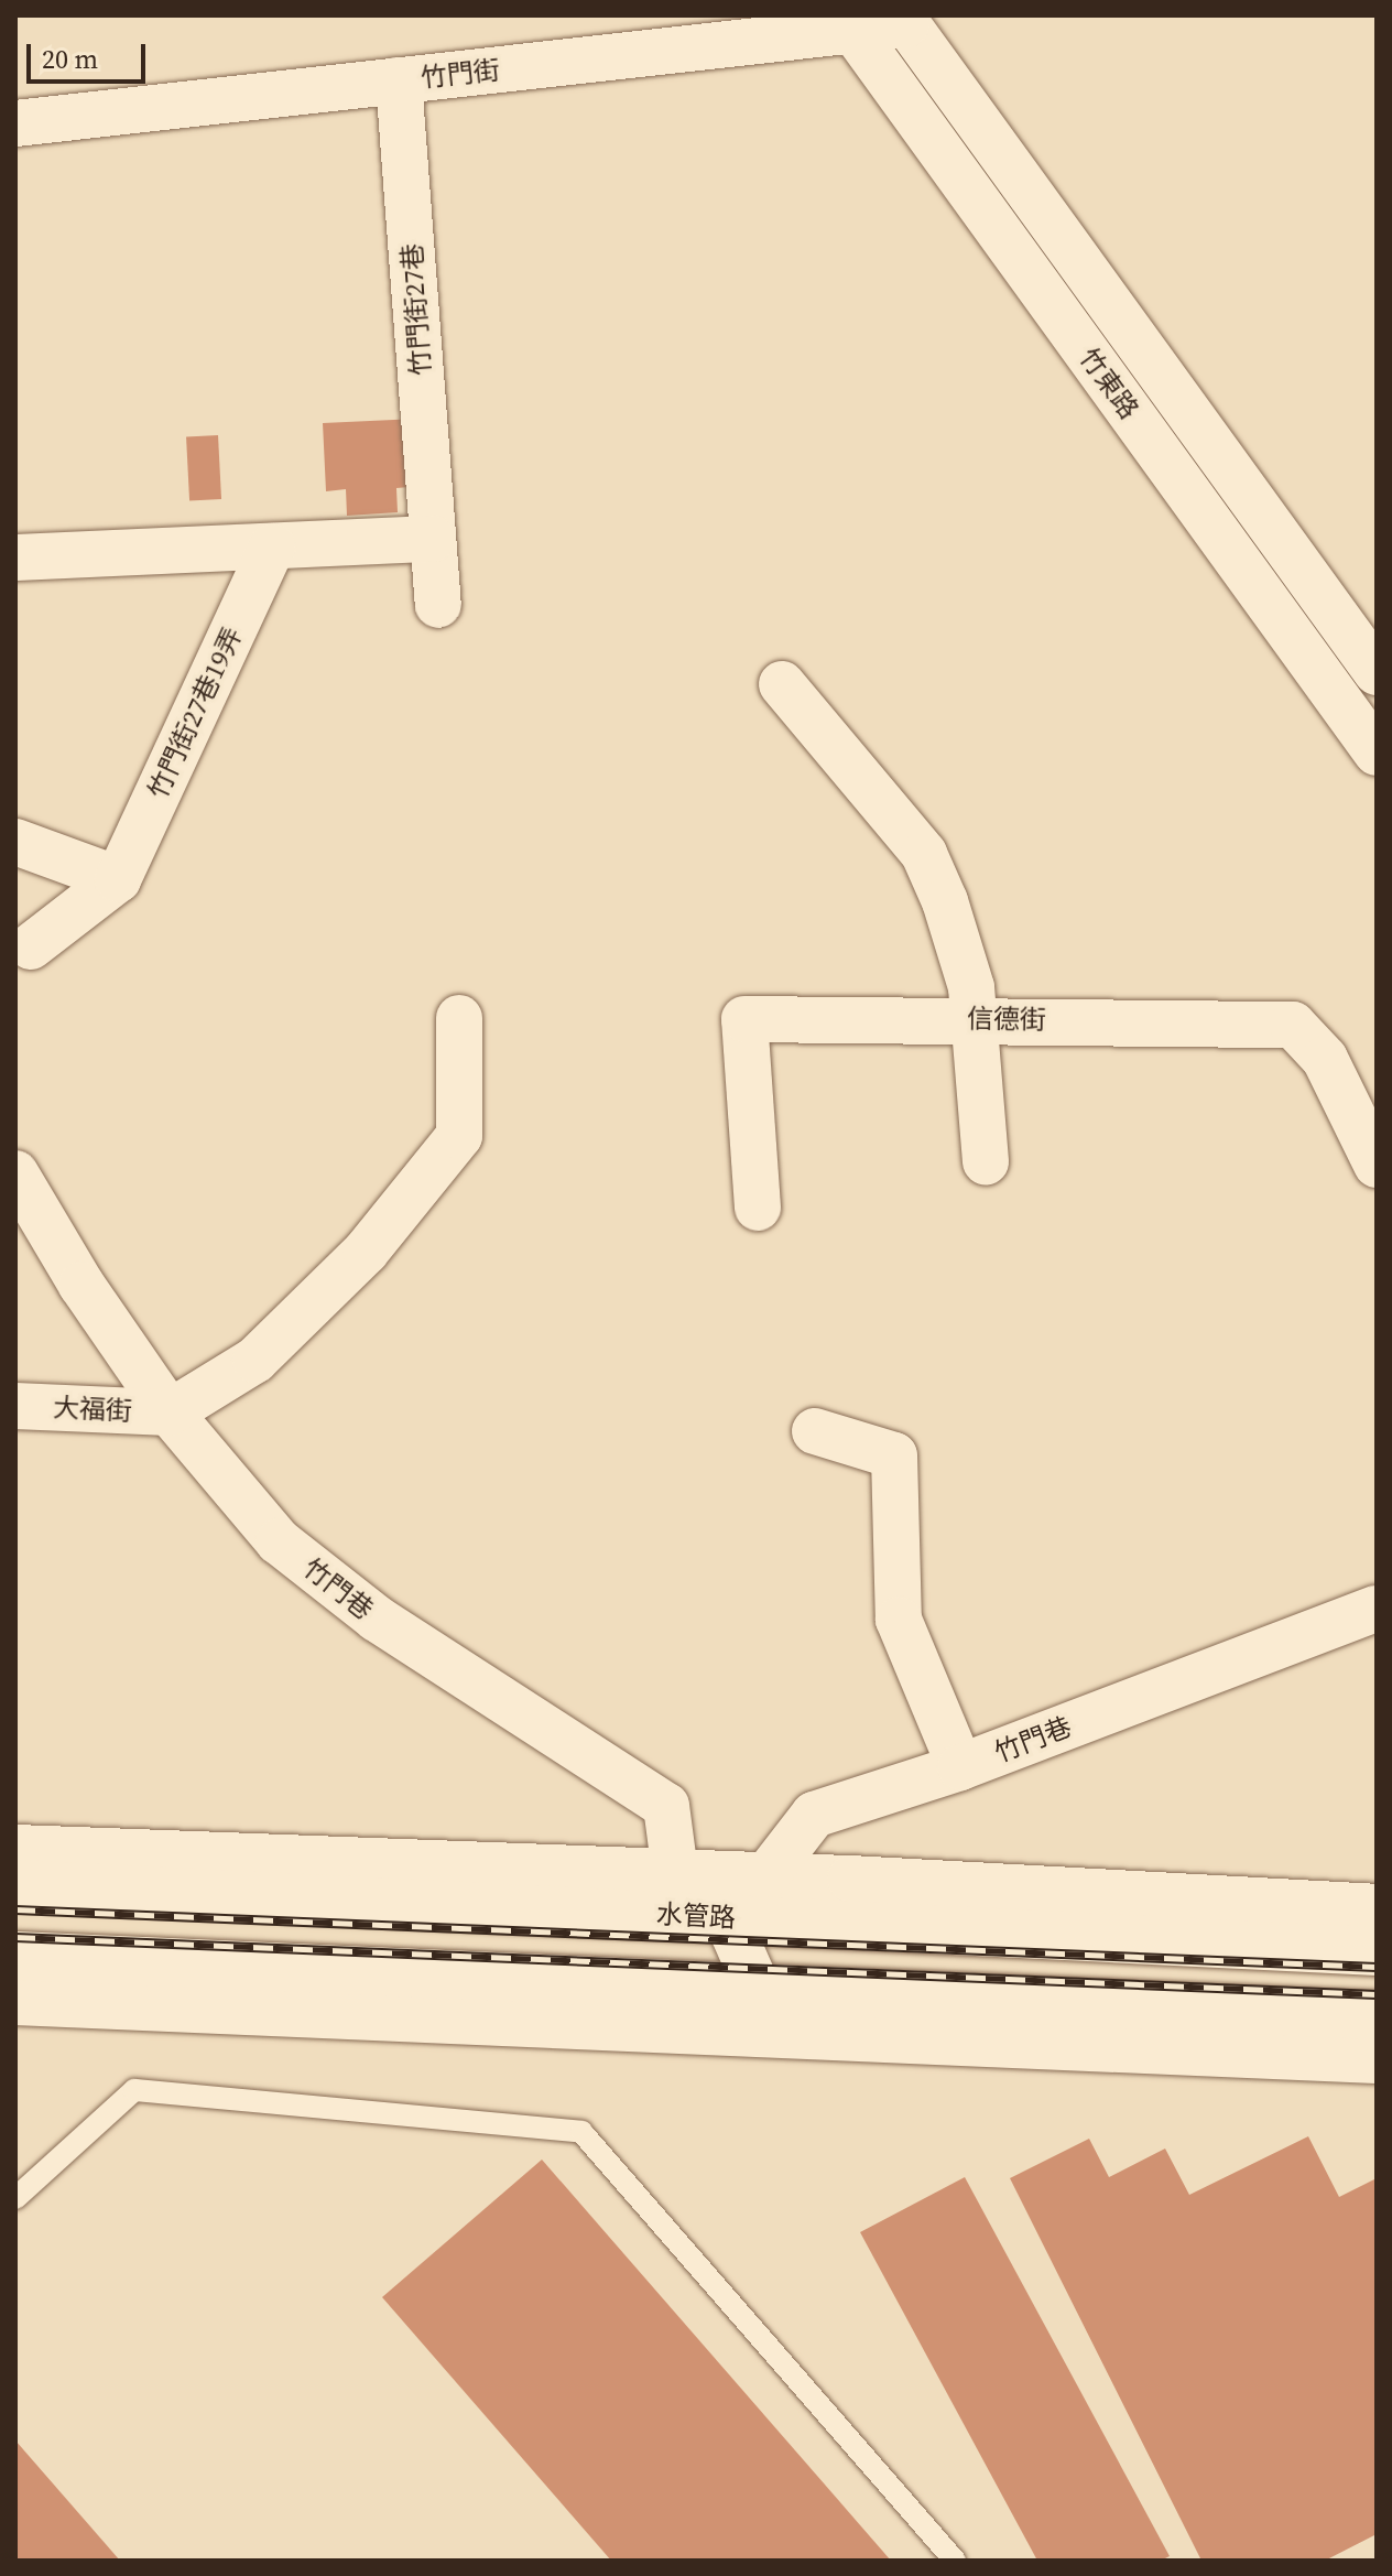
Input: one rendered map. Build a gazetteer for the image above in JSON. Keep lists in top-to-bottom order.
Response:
{
  "streets": {
    "street": [
      "竹門街",
      "竹門街27巷",
      "竹東路",
      "竹門街27巷19弄",
      "信德街",
      "大福街",
      "竹門巷",
      "水管路"
    ]
  },
  "crossings": [
    ["竹門街", "竹門街27巷"],
    ["竹門街", "竹東路"],
    ["大福街", "竹門巷"],
    ["竹門巷", "水管路"]
  ],
  "scale_bar": "20 m"
}
